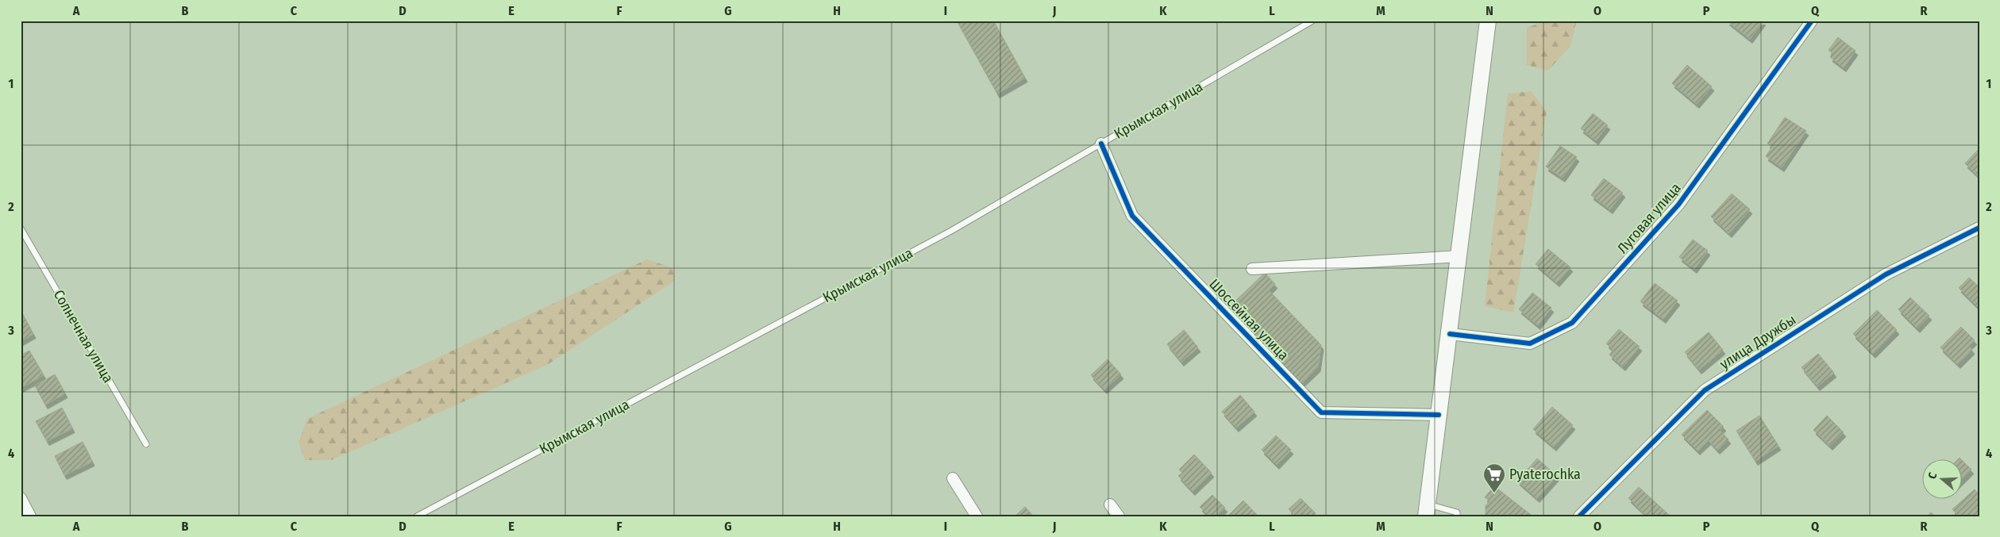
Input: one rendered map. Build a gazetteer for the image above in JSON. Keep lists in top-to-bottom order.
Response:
{
  "streets": {
    "street": ["Луговая улица", "Шоссейная улица", "улица Дружбы"],
    "lane": ["Крымская улица", "Солнечная улица"]
  },
  "crossings": [
    ["Крымская улица", "Шоссейная улица"]
  ],
  "places": {
    "supermarket": ["Pyaterochka"]
  },
  "north": "left",
  "grid": {
    "columns": [
      "A",
      "B",
      "C",
      "D",
      "E",
      "F",
      "G",
      "H",
      "I",
      "J",
      "K",
      "L",
      "M",
      "N",
      "O",
      "P",
      "Q",
      "R"
    ],
    "rows": [
      "1",
      "2",
      "3",
      "4"
    ]
  }
}
